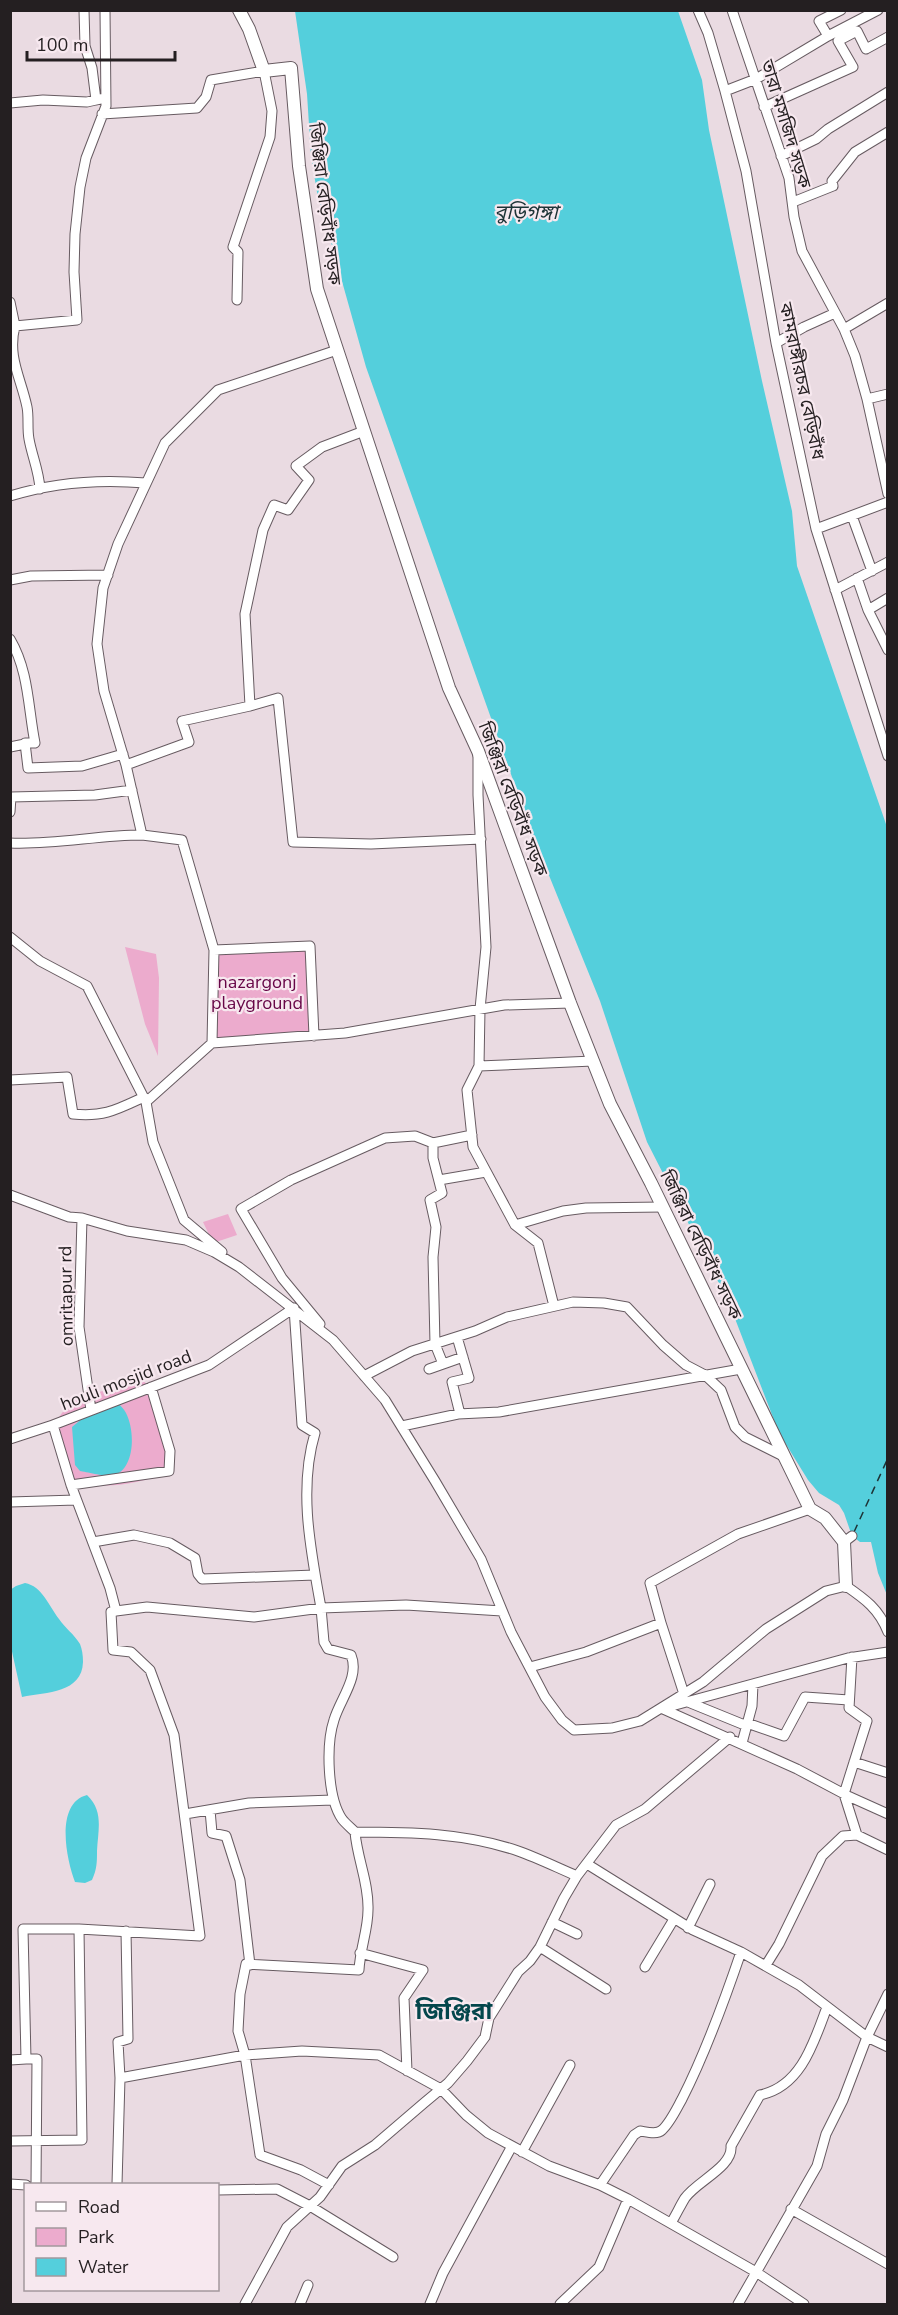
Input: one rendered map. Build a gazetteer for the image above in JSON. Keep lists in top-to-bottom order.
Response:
{
  "streets": {
    "street": [
      "তারা মসজিদ সড়ক",
      "জিঞ্জিরা বেড়িবাঁধ সড়ক",
      "কামরাঙ্গীরচর বেড়িবাঁধ",
      "omritapur rd",
      "houli mosjid road"
    ]
  },
  "crossings": [
    ["omritapur rd", "houli mosjid road"]
  ],
  "districts": ["জিঞ্জিরা"],
  "water": ["বুড়িগঙ্গা"],
  "parks": ["nazargonj playground"],
  "legend": ["Road", "Park", "Water"],
  "scale_bar": "100 m"
}
